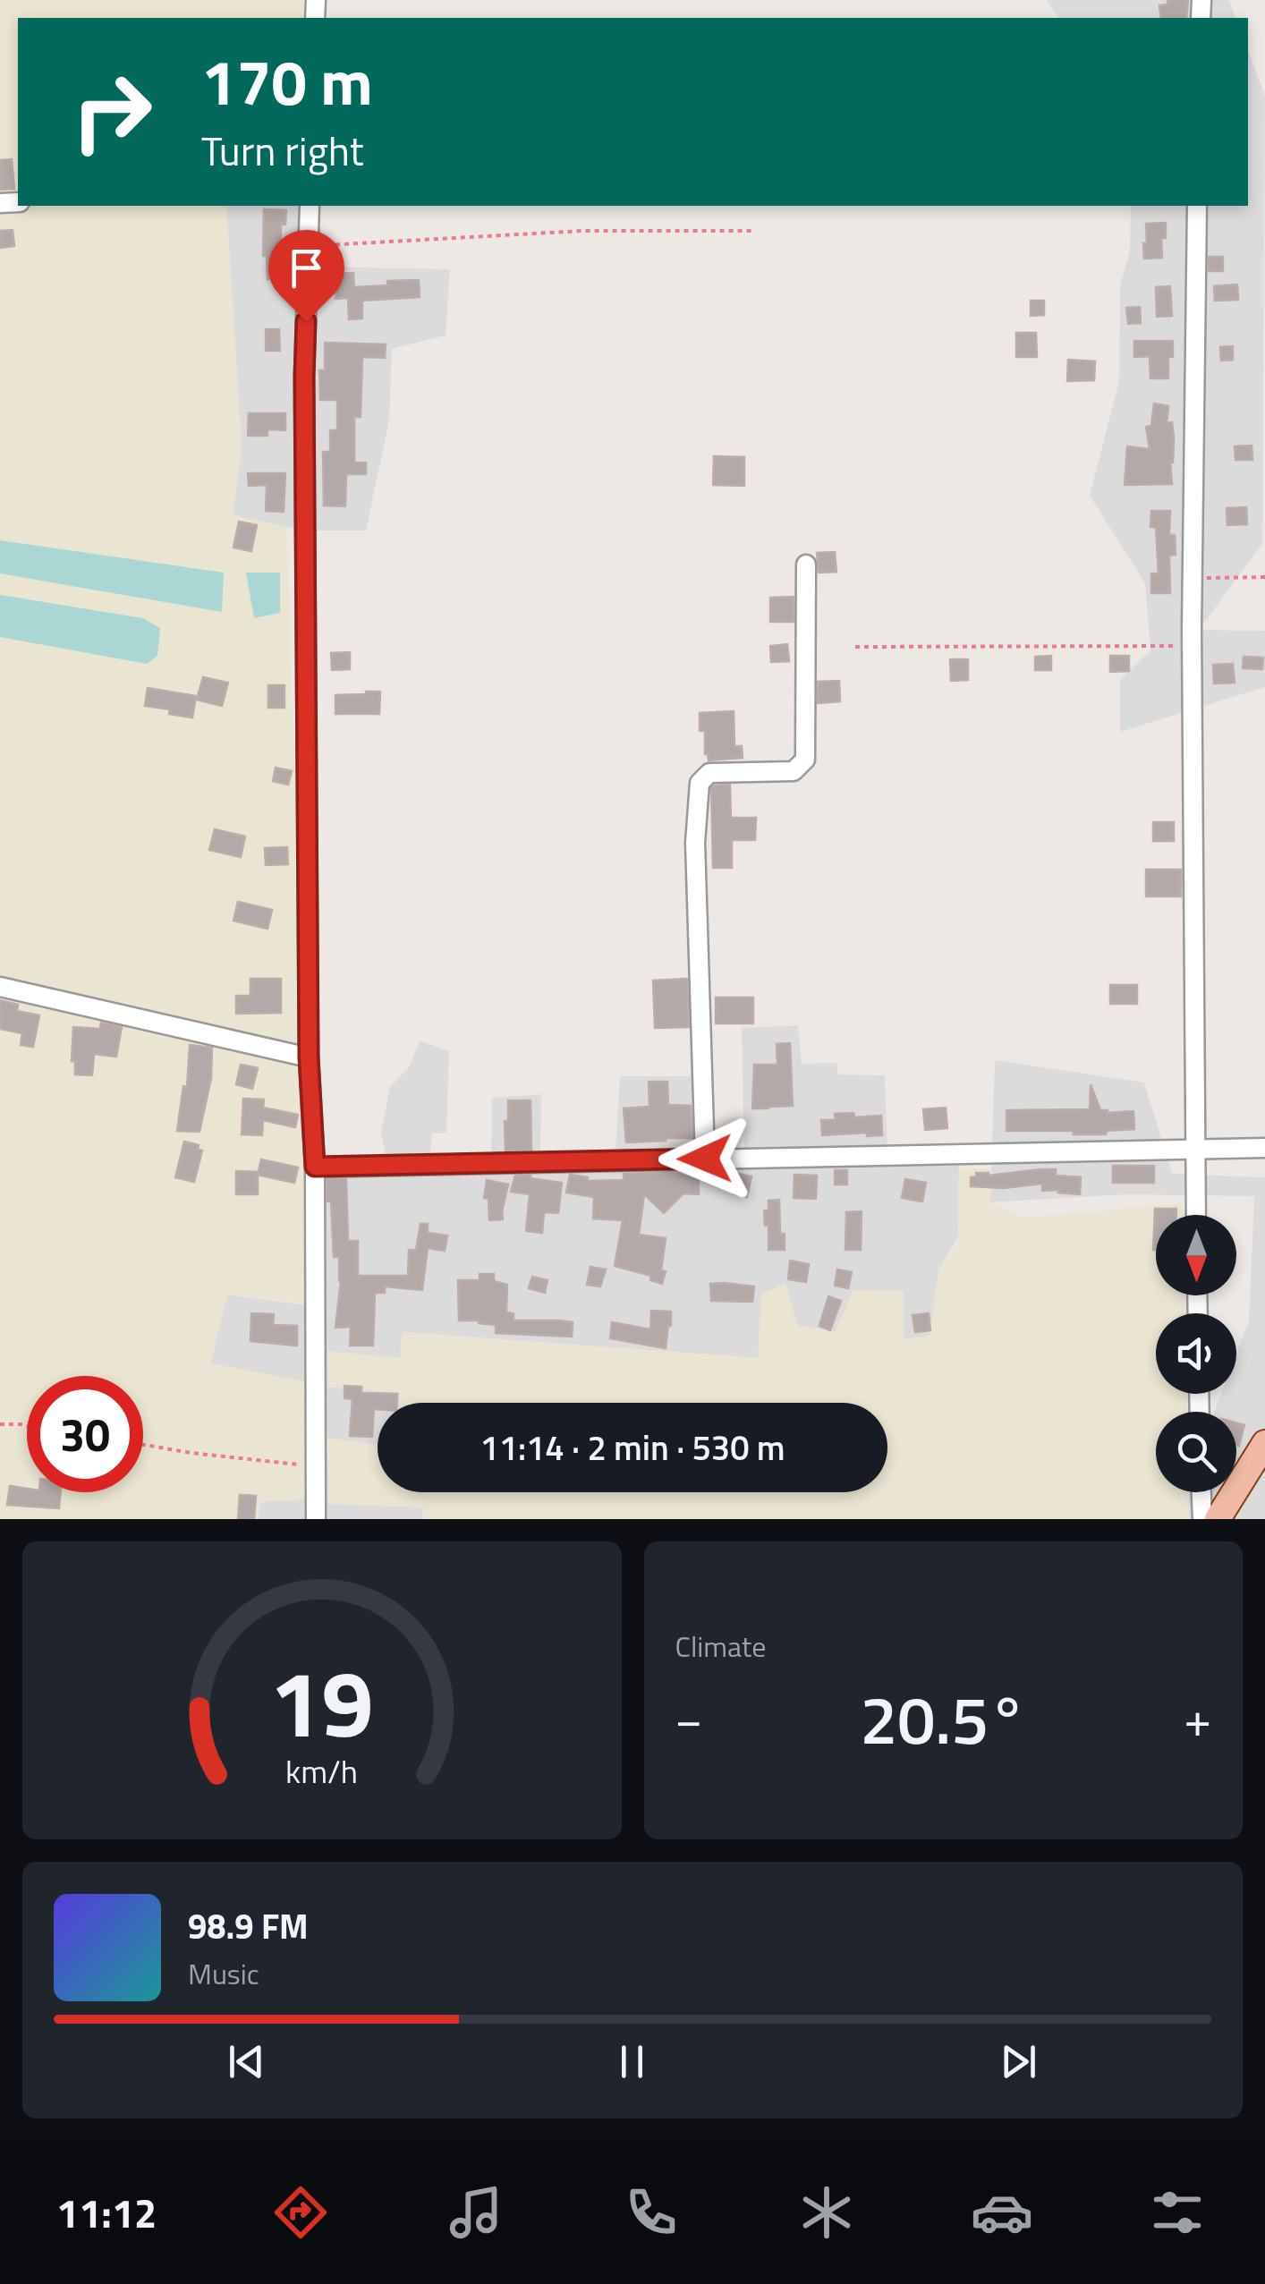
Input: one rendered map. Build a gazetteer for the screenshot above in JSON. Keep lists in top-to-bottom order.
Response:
{
  "north": "bottom",
  "page": {
    "turn": ["170 m", "Turn right"],
    "limit": "30",
    "trip": "11:14 · 2 min · 530 m",
    "tile": "Climate",
    "heat": ["−", "20.5°", "+"],
    "song": ["98.9 FM", "Music"],
    "tabs": "11:12",
    "gauge": ["19", "km/h"]
  }
}
